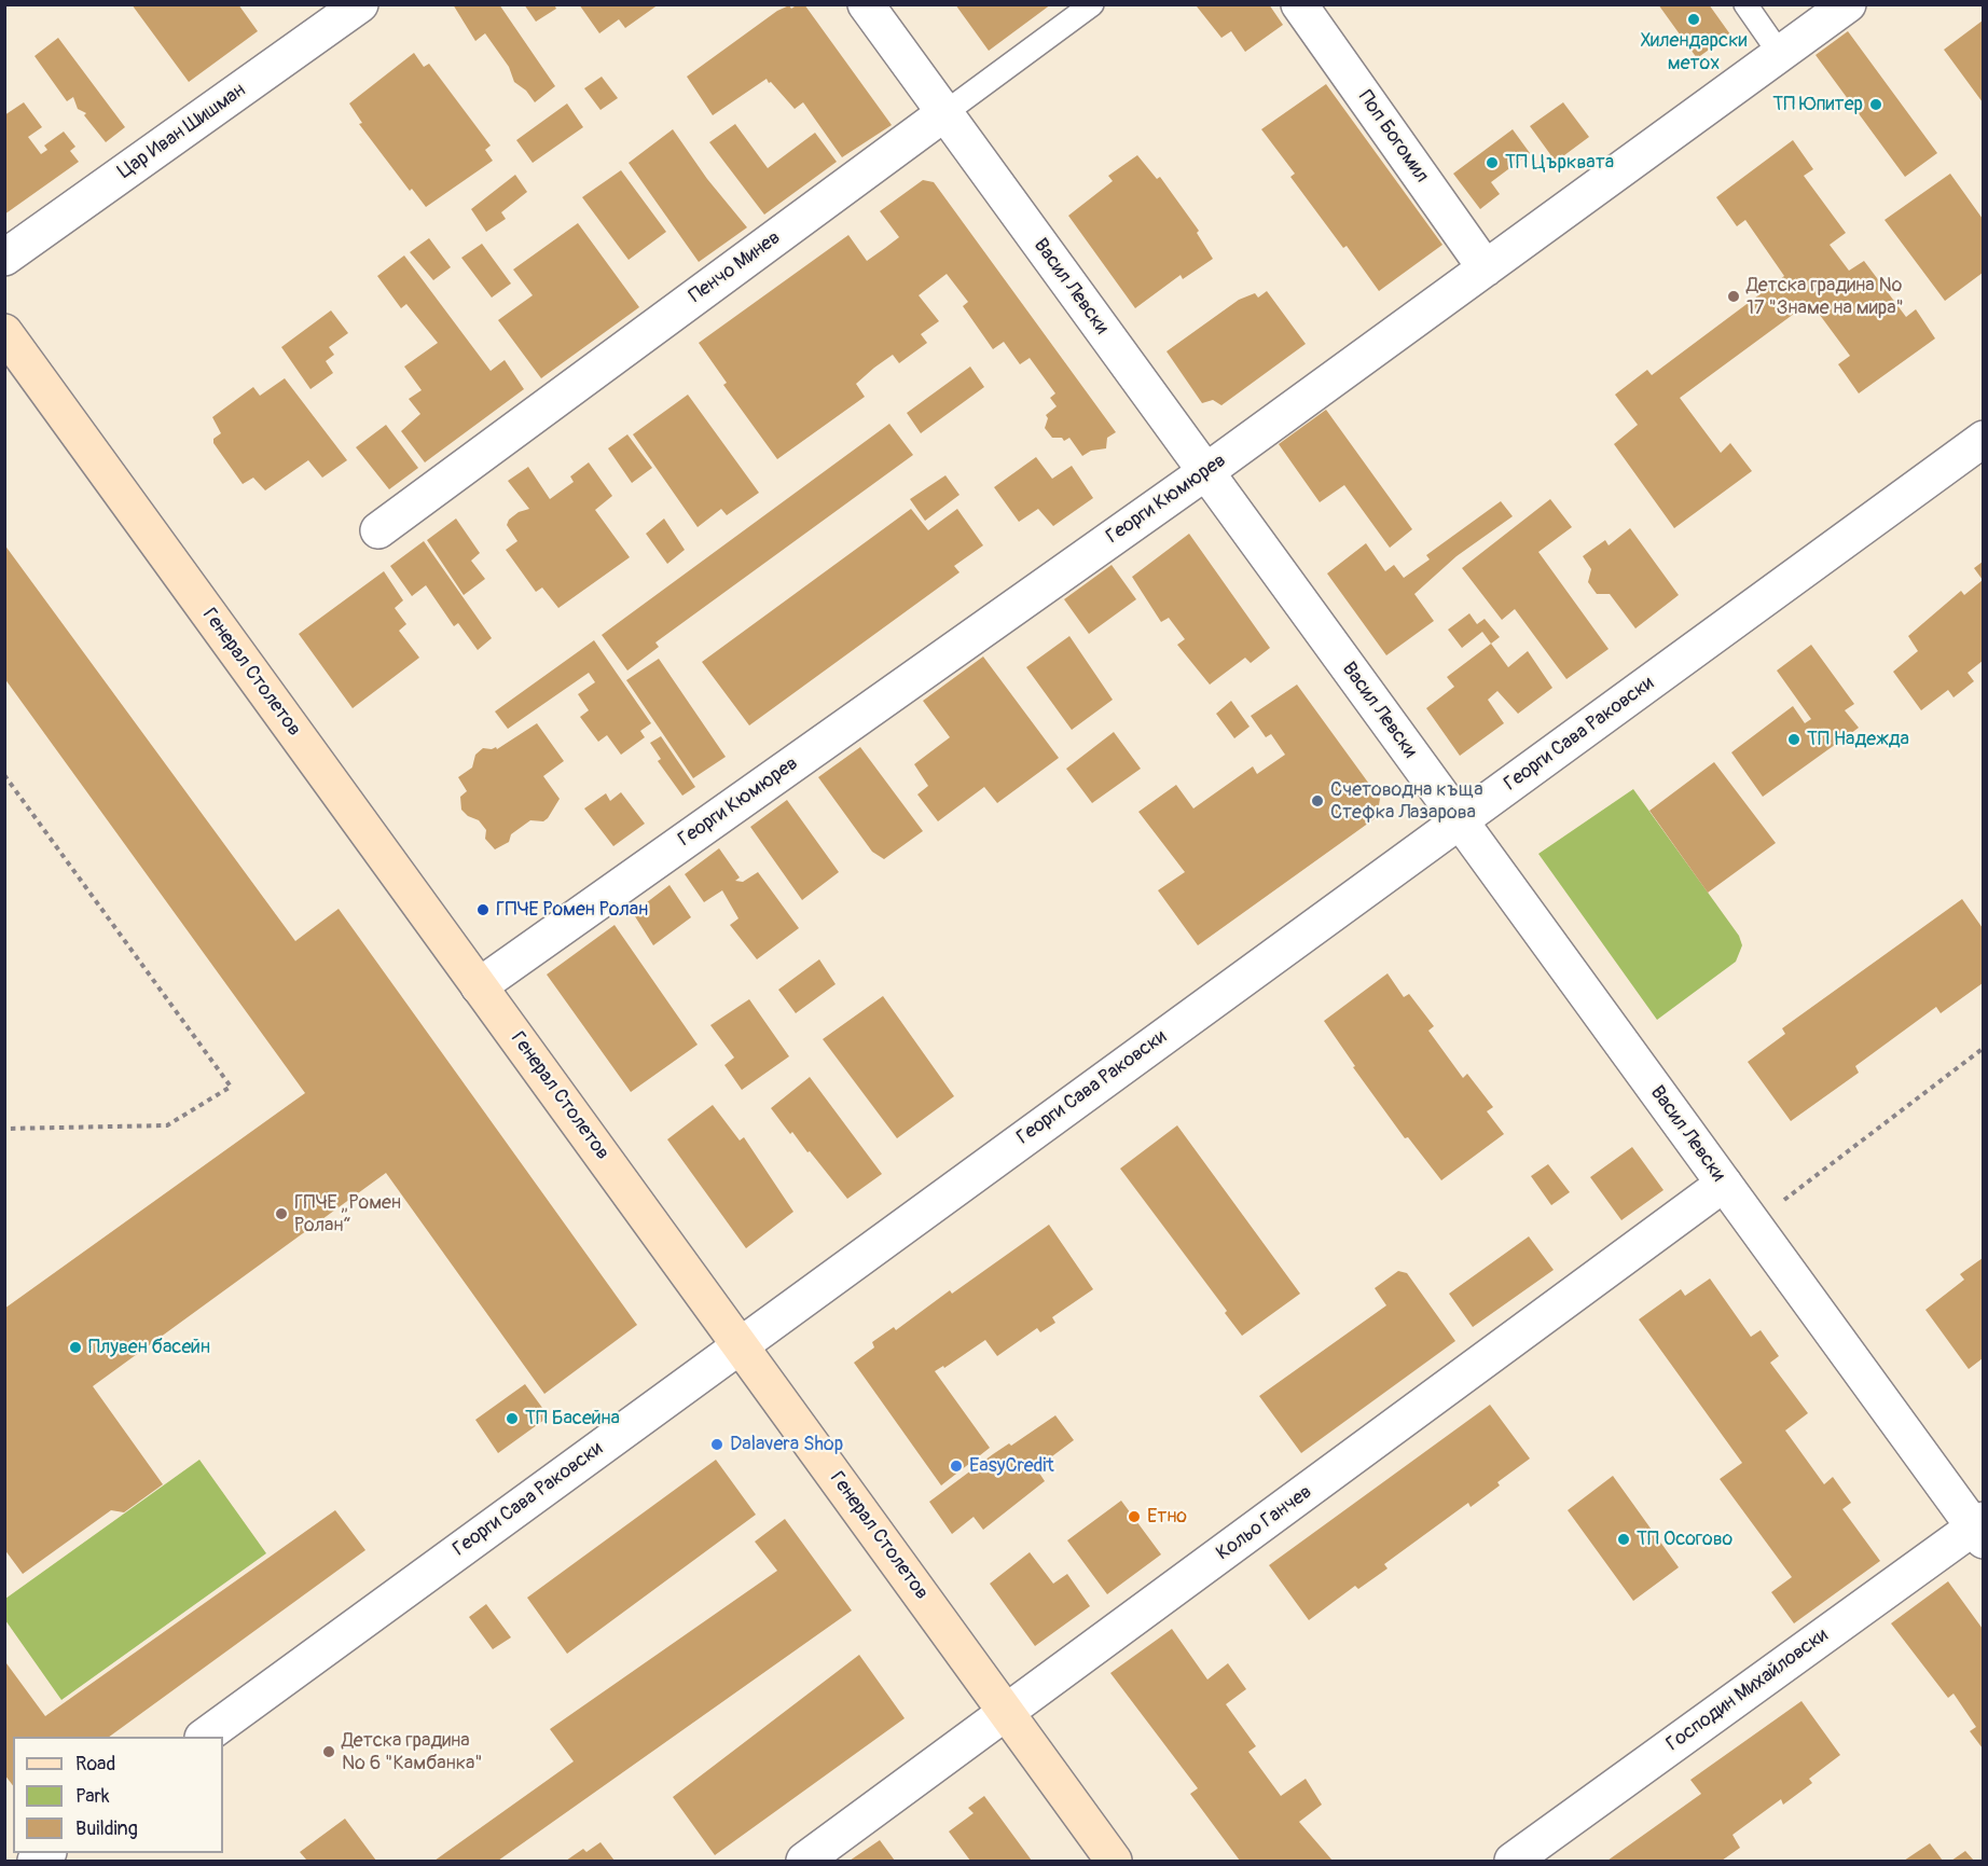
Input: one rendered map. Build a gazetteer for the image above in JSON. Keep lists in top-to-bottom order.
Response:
{
  "streets": {
    "main road": ["Генерал Столетов"],
    "street": [
      "Цар Иван Шишман",
      "Поп Богомил",
      "Пенчо Минев",
      "Васил Левски",
      "Георги Кюмюрев",
      "Георги Сава Раковски",
      "Кольо Ганчев",
      "Господин Михайловски"
    ]
  },
  "crossings": [
    ["Поп Богомил", "Георги Кюмюрев"],
    ["Пенчо Минев", "Васил Левски"],
    ["Васил Левски", "Георги Кюмюрев"],
    ["Васил Левски", "Георги Сава Раковски"],
    ["Васил Левски", "Кольо Ганчев"],
    ["Васил Левски", "Господин Михайловски"],
    ["Георги Кюмюрев", "Генерал Столетов"],
    ["Генерал Столетов", "Георги Сава Раковски"],
    ["Генерал Столетов", "Кольо Ганчев"]
  ],
  "places": [
    "Хилендарски метох",
    "ТП Юпитер",
    "ТП Църквата",
    "Детска градина № 17 \"Знаме на мира\"",
    "ТП Надежда",
    "Счетоводна къща Стефка Лазарова",
    "ГПЧЕ Ромен Ролан",
    "ГПЧЕ „Ромен Ролан“",
    "Плувен басейн",
    "ТП Басейна",
    "Dalavera Shop",
    "EasyCredit",
    "Етно",
    "ТП Осогово",
    "Детска градина № 6 \"Камбанка\""
  ],
  "legend": ["Road", "Park", "Building"]
}
